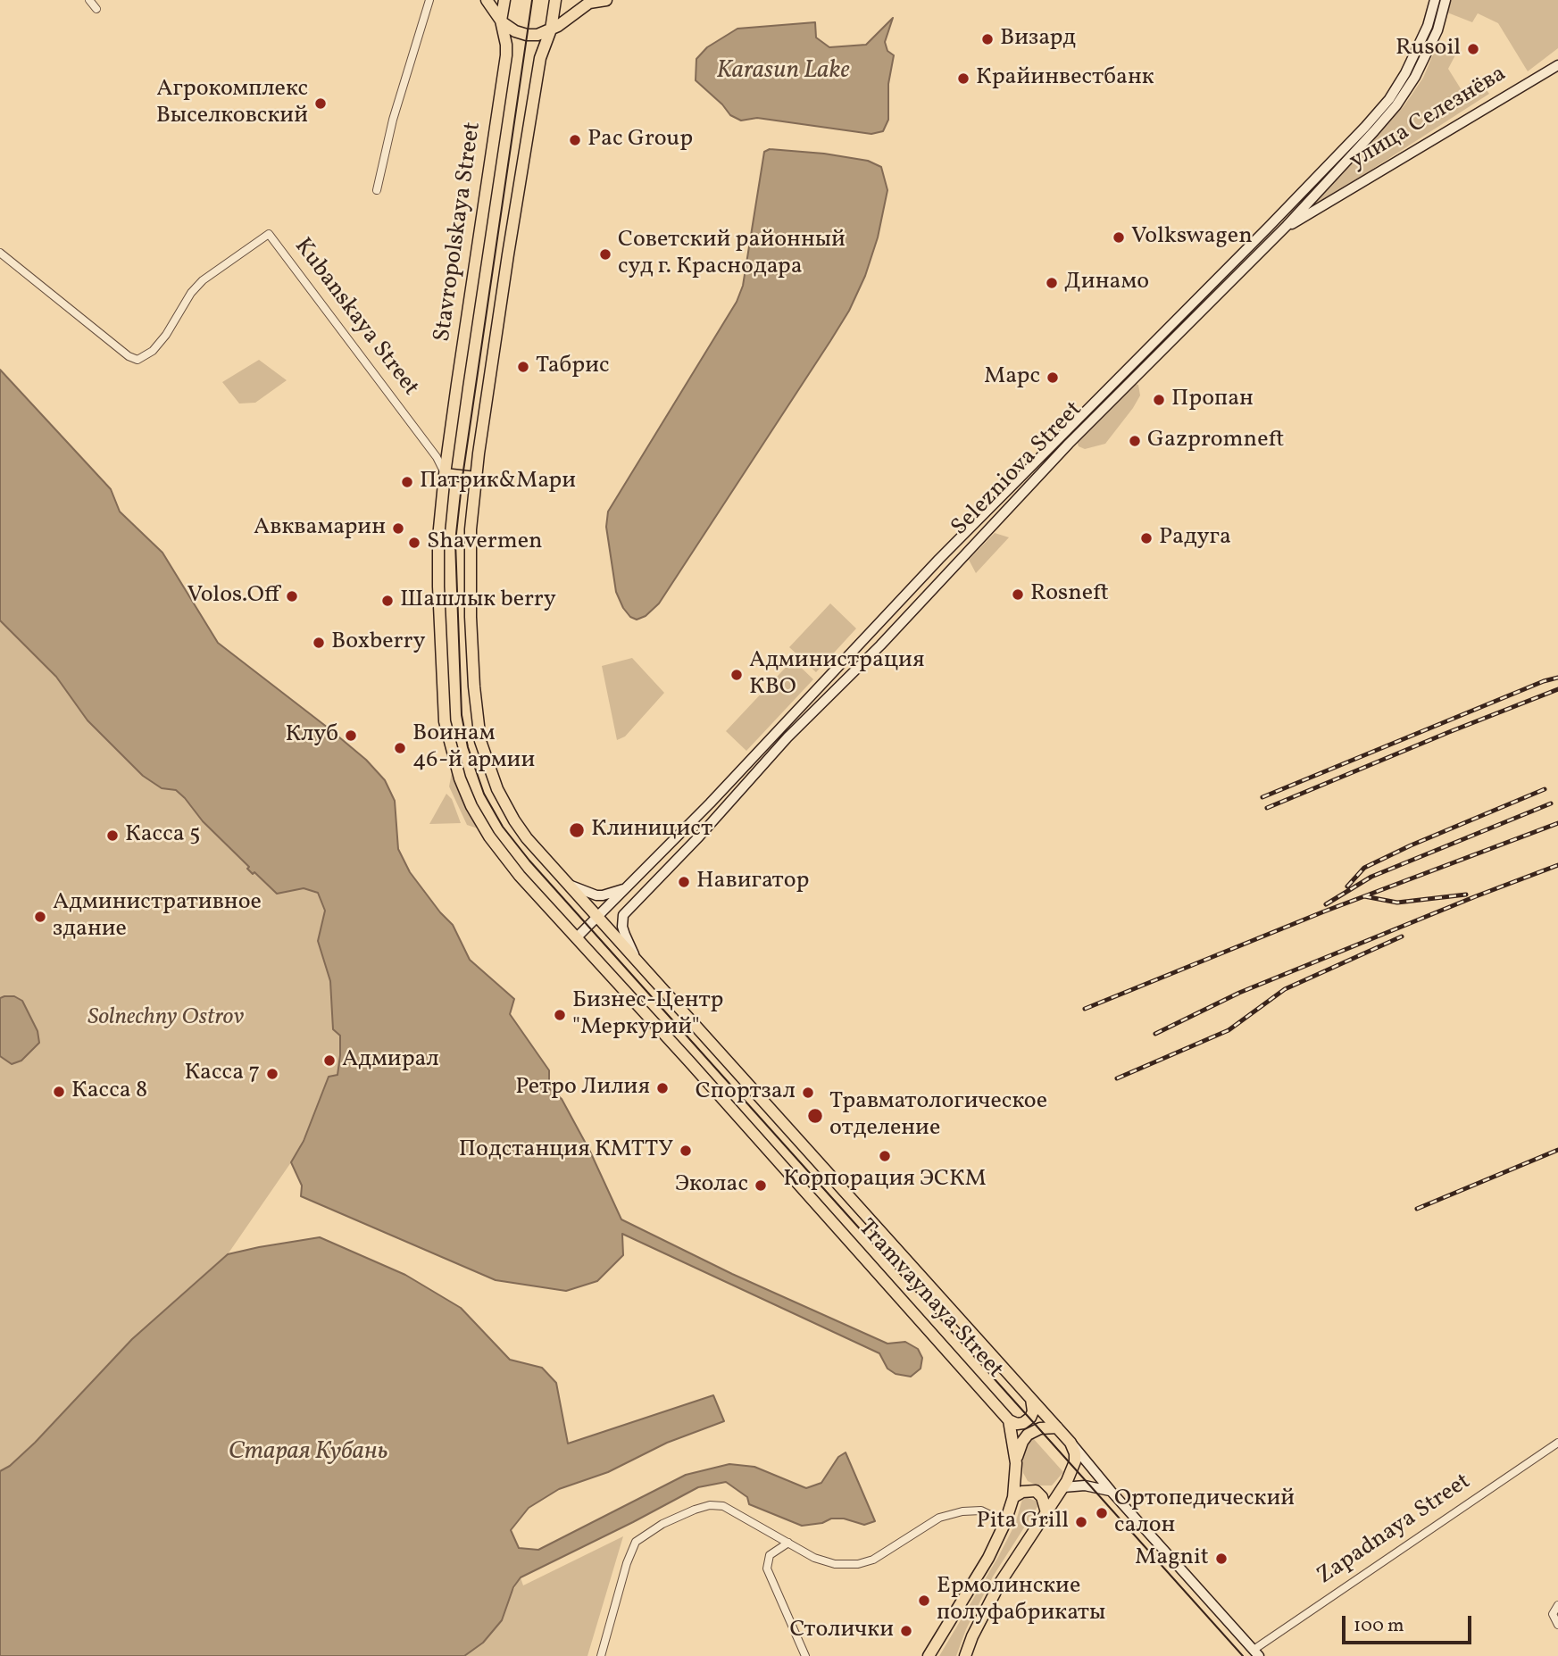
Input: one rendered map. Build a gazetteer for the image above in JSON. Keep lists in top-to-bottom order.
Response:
{
  "streets": {
    "main road": [
      "улица Селезнёва",
      "Stavropolskaya Street",
      "Selezniova Street",
      "Tramvaynaya Street"
    ],
    "street": ["Kubanskaya Street", "Zapadnaya Street"]
  },
  "crossings": [
    ["улица Селезнёва", "Selezniova Street"],
    ["Stavropolskaya Street", "Kubanskaya Street"],
    ["Stavropolskaya Street", "Tramvaynaya Street"],
    ["Selezniova Street", "Tramvaynaya Street"],
    ["Tramvaynaya Street", "Zapadnaya Street"]
  ],
  "water": ["Karasun Lake", "Старая Кубань"],
  "parks": ["Solnechny Ostrov"],
  "places": [
    "Визард",
    "Rusoil",
    "Крайинвестбанк",
    "Агрокомплекс Выселковский",
    "Pac Group",
    "Volkswagen",
    "Советский районный суд г. Краснодара",
    "Динамо",
    "Табрис",
    "Марс",
    "Пропан",
    "Gazpromneft",
    "Патрик&Мари",
    "Авквамарин",
    "Радуга",
    "Shavermen",
    "Rosneft",
    "Volos.Off",
    "Шашлык berry",
    "Boxberry",
    "Администрация КВО",
    "Клуб",
    "Воинам 46-й армии",
    "Клиницист",
    "Касса 5",
    "Навигатор",
    "Административное здание",
    "Бизнес-Центр \"Меркурий\"",
    "Адмирал",
    "Касса 7",
    "Ретро Лилия",
    "Касса 8",
    "Спортзал",
    "Травматологическое отделение",
    "Подстанция КМТТУ",
    "Корпорация ЭСКМ",
    "Эколас",
    "Ортопедический салон",
    "Pita Grill",
    "Magnit",
    "Ермолинские полуфабрикаты",
    "Столички"
  ],
  "scale_bar": "100 m"
}
